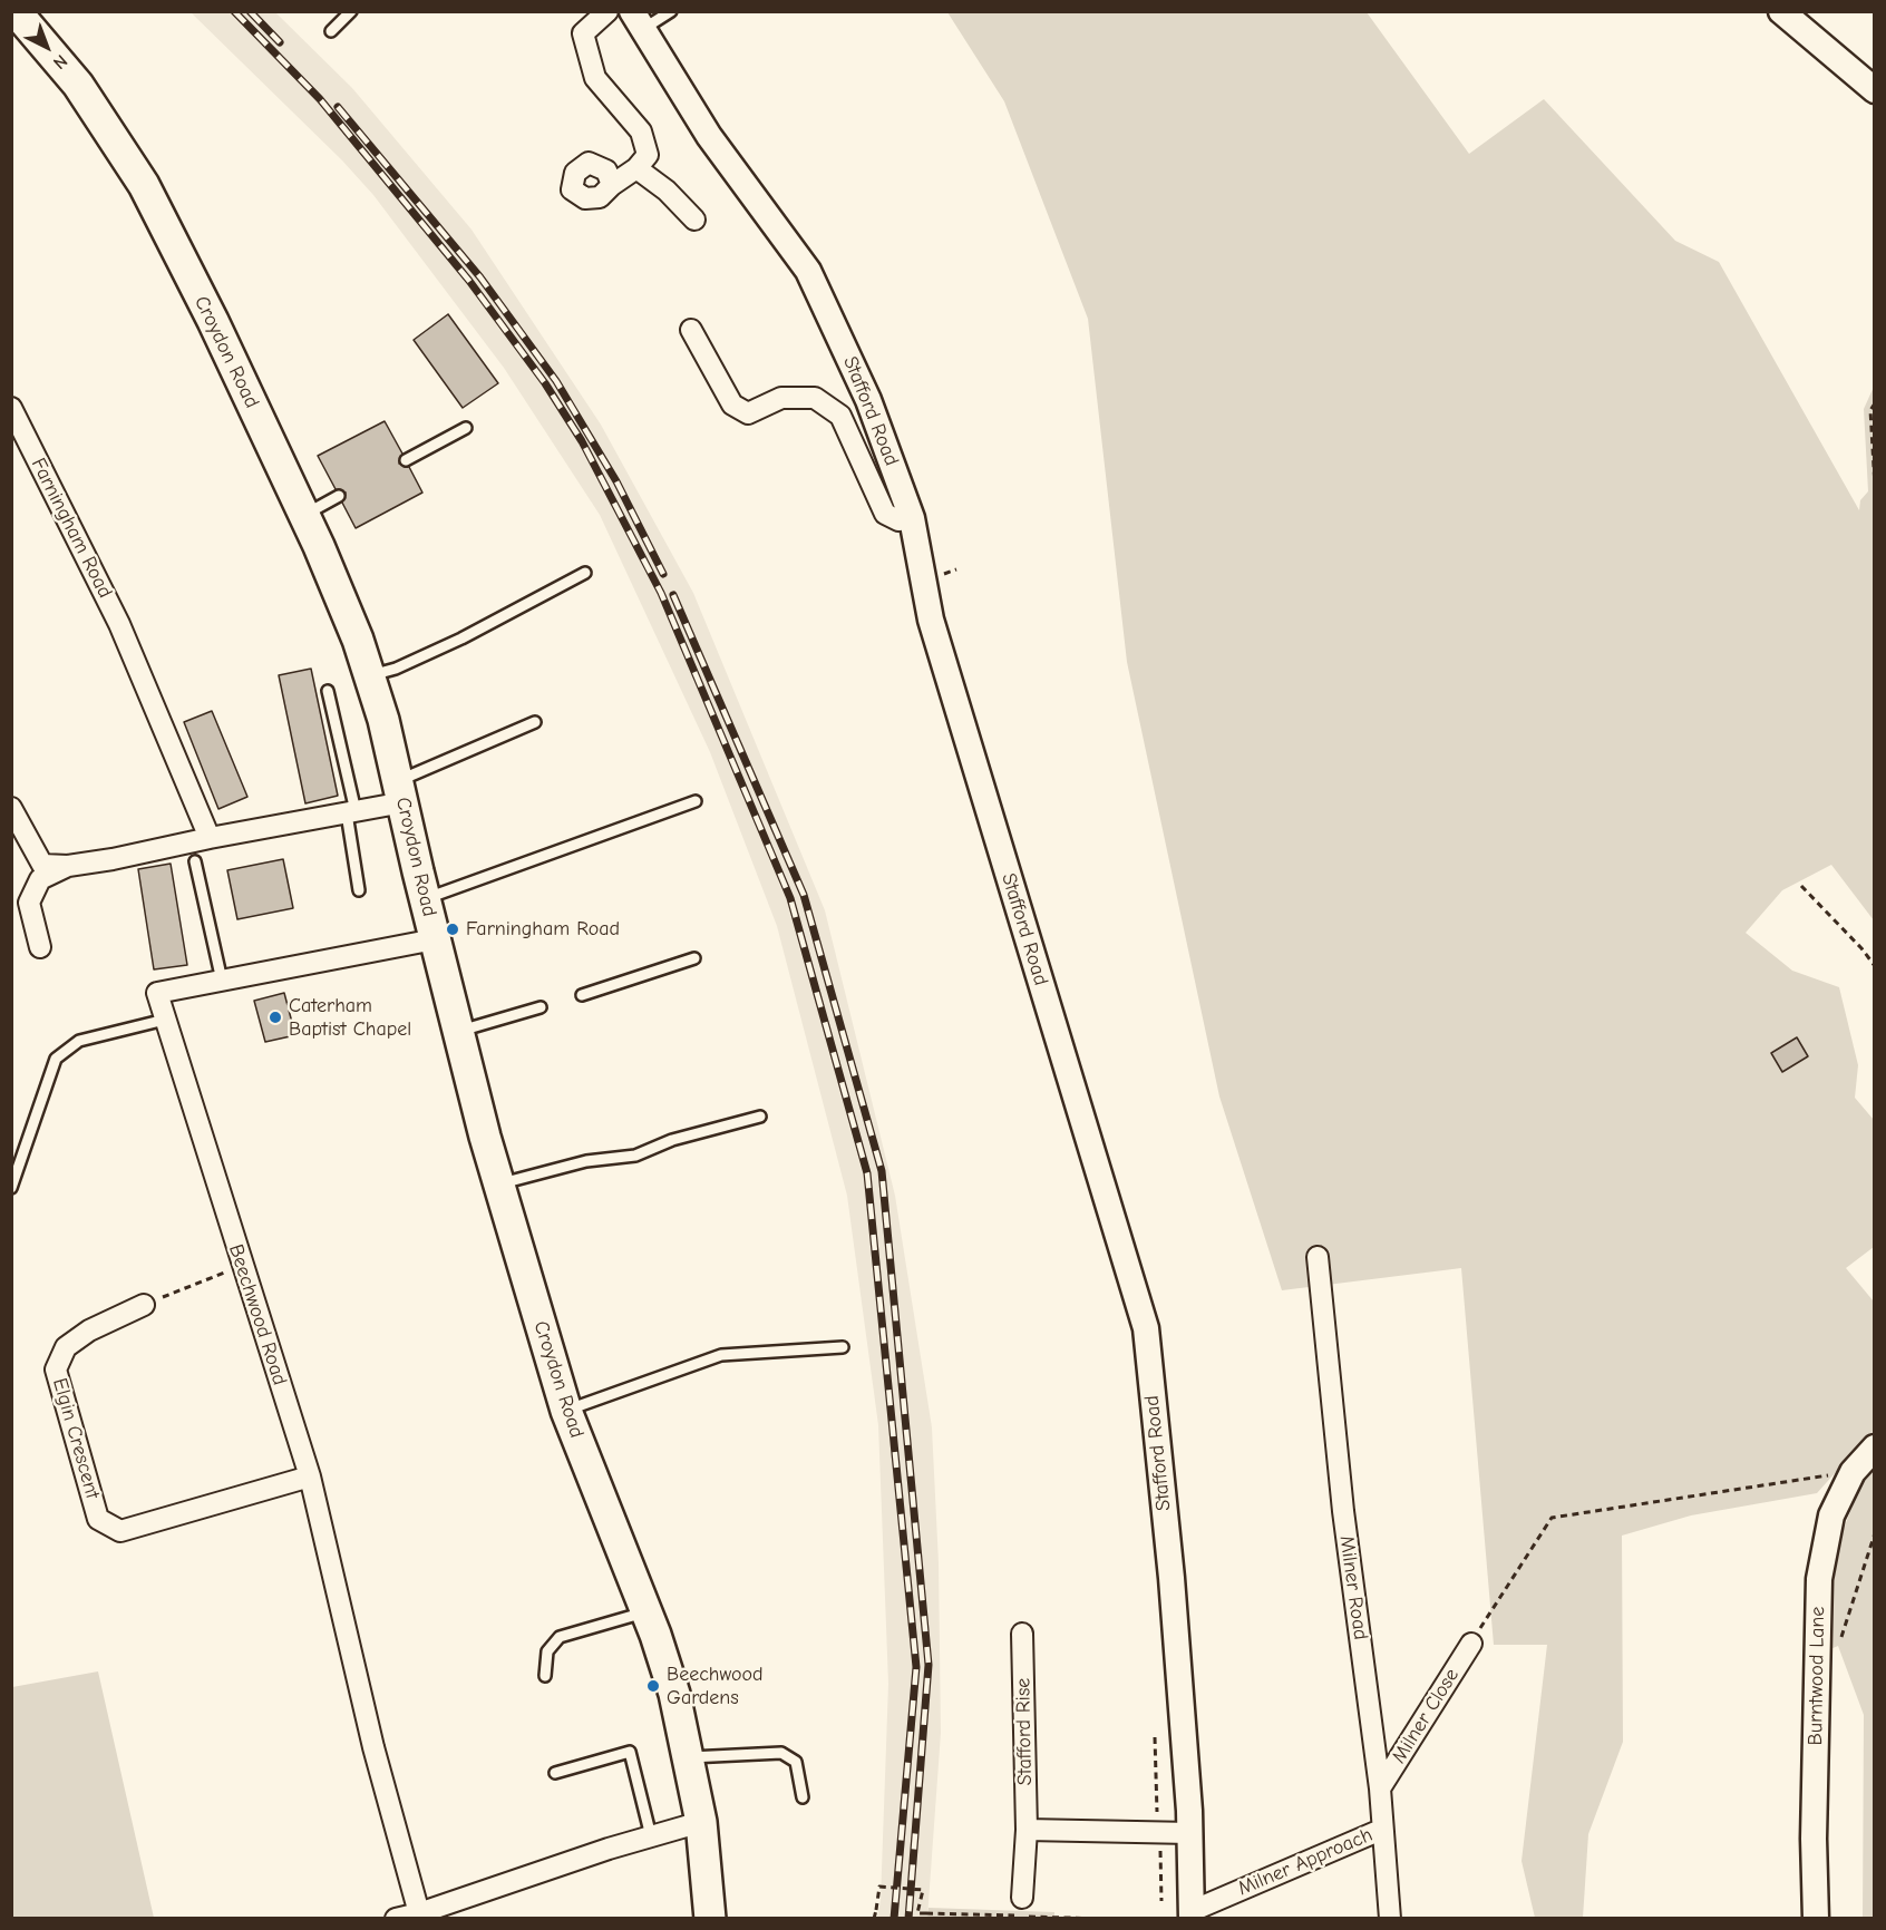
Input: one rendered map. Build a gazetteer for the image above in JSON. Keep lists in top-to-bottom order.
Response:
{
  "streets": {
    "main road": ["Croydon Road"],
    "street": [
      "Stafford Road",
      "Farningham Road",
      "Beechwood Road",
      "Elgin Crescent",
      "Milner Road",
      "Burntwood Lane",
      "Milner Close",
      "Stafford Rise",
      "Milner Approach"
    ]
  },
  "crossings": [
    ["Croydon Road", "Beechwood Road"],
    ["Stafford Road", "Milner Approach"],
    ["Beechwood Road", "Elgin Crescent"],
    ["Milner Road", "Milner Close"],
    ["Milner Road", "Milner Approach"]
  ],
  "places": ["Farningham Road", "Caterham Baptist Chapel", "Beechwood Gardens"],
  "north": "bottom right"
}
